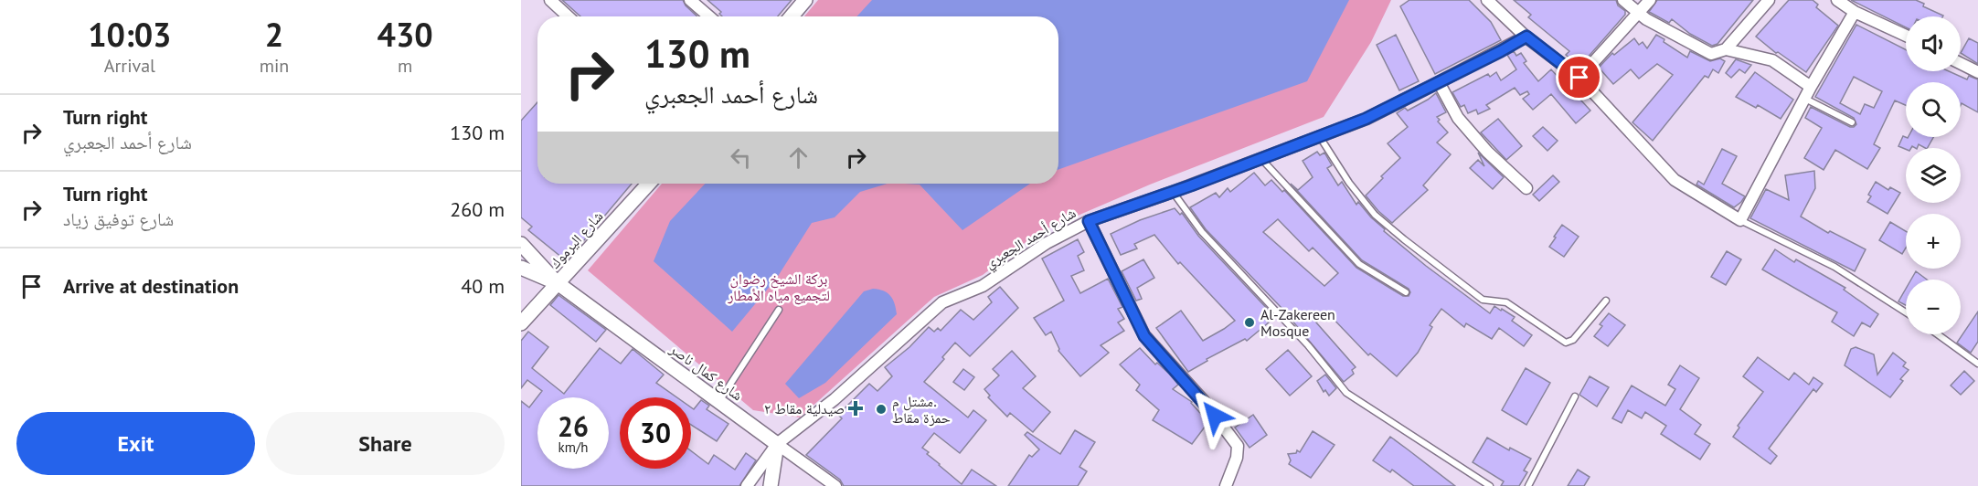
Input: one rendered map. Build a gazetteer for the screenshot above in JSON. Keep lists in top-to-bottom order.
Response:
{
  "streets": {
    "street": ["شارع أحمد الجعبري", "شارع اليرموك", "شارع كمال ناصر"]
  },
  "crossings": [
    ["شارع أحمد الجعبري", "شارع كمال ناصر"],
    ["شارع اليرموك", "شارع كمال ناصر"]
  ],
  "parks": ["بركة الشيخ رضوان لتجميع مياه الأمطار"],
  "places": {
    "other": ["Al-Zakereen Mosque", "مشتل م. حمزة مقاط"],
    "health": ["صيدلية مقاط ٢"]
  },
  "page": {
    "eta": [
      "10:03",
      "Arrival",
      "2",
      "min",
      "430",
      "m"
    ],
    "map_buttons": ["+", "−"],
    "turn": ["130 m", "شارع أحمد الجعبري"],
    "list": [
      {
        "name": "Turn right",
        "note": "شارع أحمد الجعبري",
        "value": "130 m"
      },
      {
        "name": "Turn right",
        "note": "شارع توفيق زياد",
        "value": "260 m"
      },
      {
        "name": "Arrive at destination",
        "value": "40 m"
      }
    ],
    "speed": "26 km/h",
    "limit": "30",
    "buttons": ["Exit", "Share"]
  }
}
